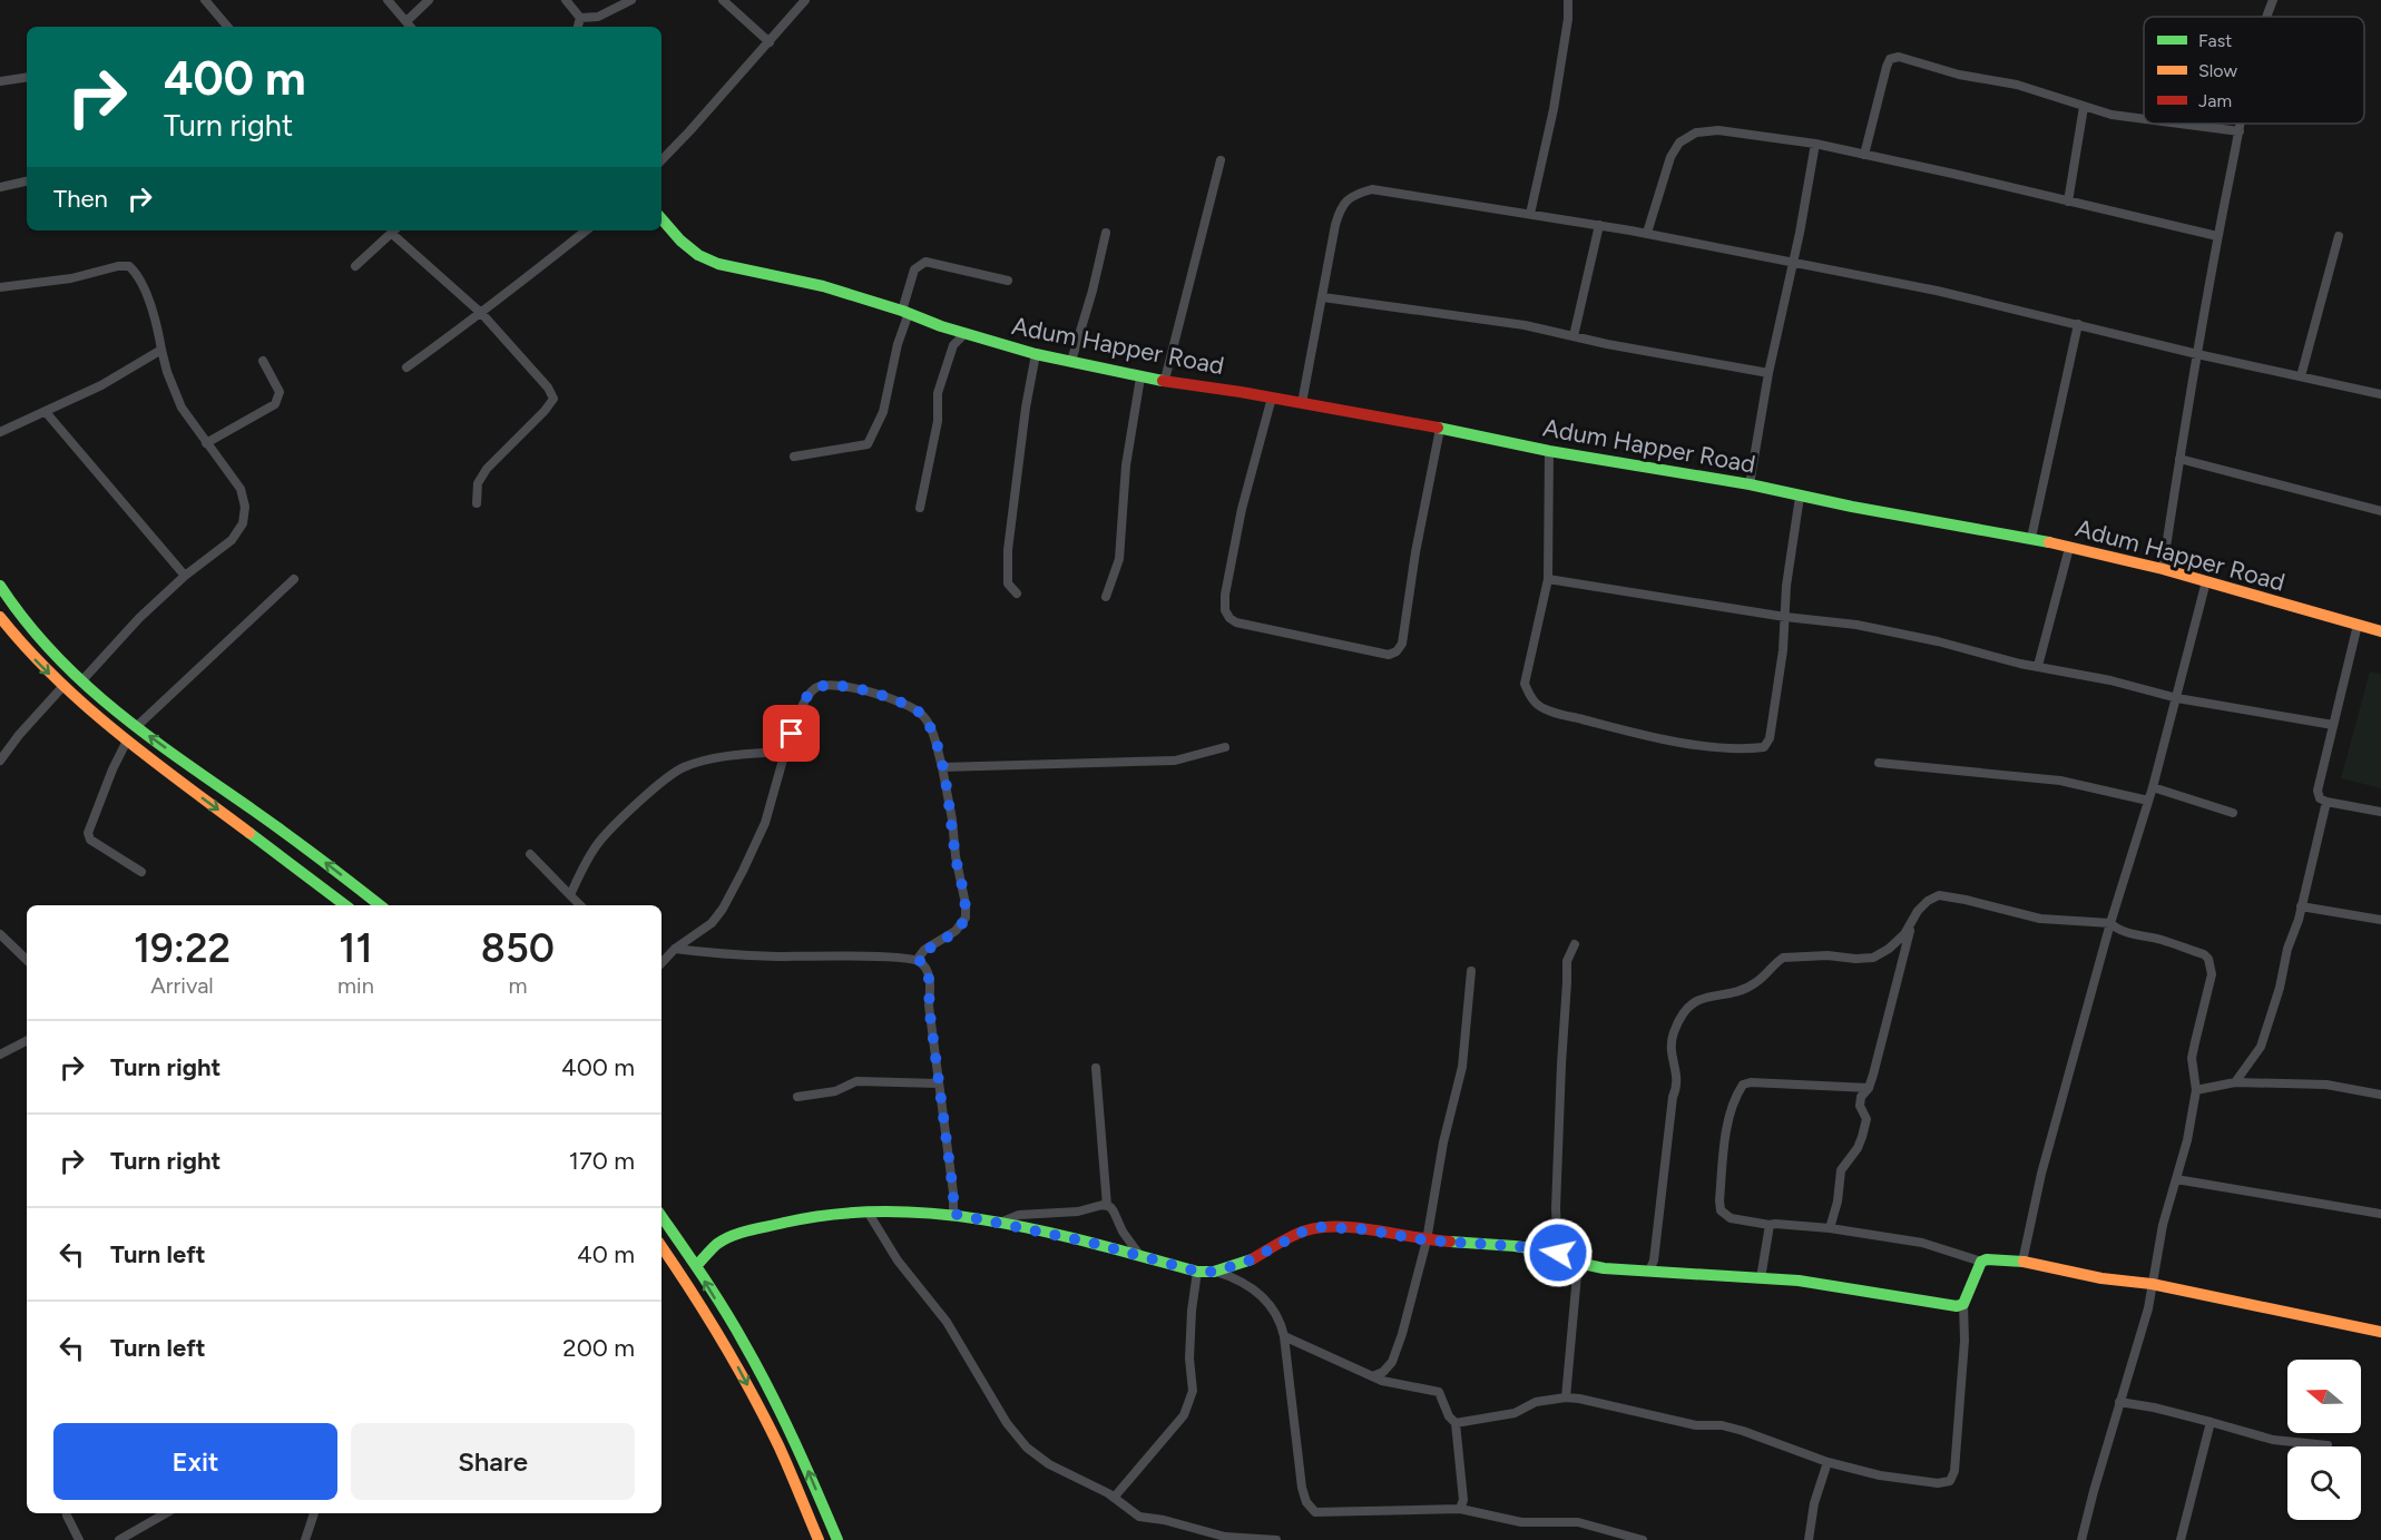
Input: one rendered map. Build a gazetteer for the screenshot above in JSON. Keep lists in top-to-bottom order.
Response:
{
  "streets": {
    "street": ["Adum Happer Road"]
  },
  "legend": ["Fast", "Slow", "Jam"],
  "north": "left",
  "page": {
    "turn": ["400 m", "Turn right"],
    "then": "Then",
    "eta": [
      "19:22",
      "Arrival",
      "11",
      "min",
      "850",
      "m"
    ],
    "list": [
      {
        "name": "Turn right",
        "value": "400 m"
      },
      {
        "name": "Turn right",
        "value": "170 m"
      },
      {
        "name": "Turn left",
        "value": "40 m"
      },
      {
        "name": "Turn left",
        "value": "200 m"
      }
    ],
    "buttons": ["Exit", "Share"]
  }
}
